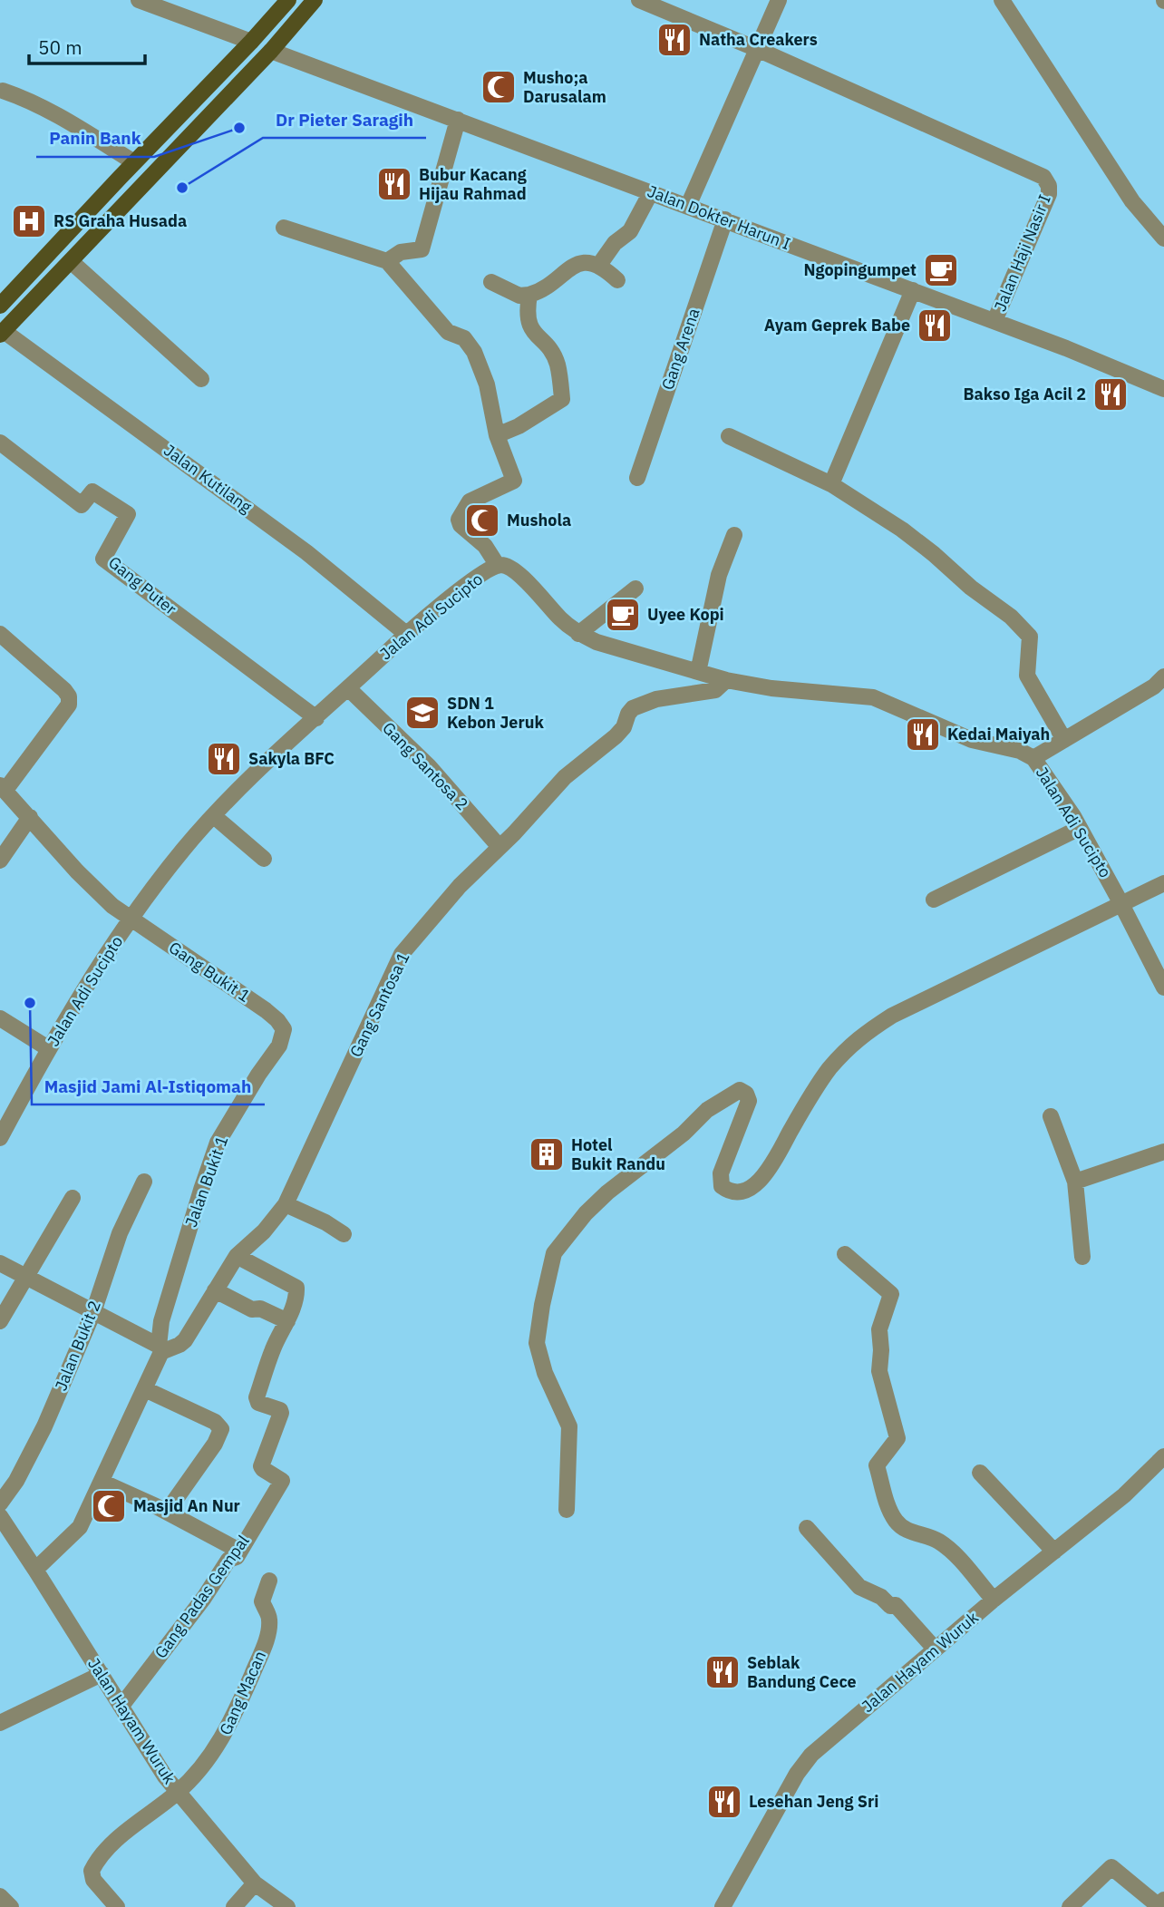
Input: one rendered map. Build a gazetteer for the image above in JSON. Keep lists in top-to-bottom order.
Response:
{
  "streets": {
    "street": [
      "Jalan Dokter Harun I",
      "Jalan Haji Nasir I",
      "Gang Arena",
      "Jalan Kutilang",
      "Gang Puter",
      "Jalan Adi Sucipto",
      "Gang Santosa 2",
      "Gang Bukit 1",
      "Gang Santosa 1",
      "Jalan Bukit 1",
      "Jalan Bukit 2",
      "Gang Padas Gempal",
      "Jalan Hayam Wuruk",
      "Gang Macan"
    ]
  },
  "crossings": [
    ["Jalan Dokter Harun I", "Jalan Haji Nasir I"],
    ["Jalan Dokter Harun I", "Gang Arena"],
    ["Jalan Kutilang", "Jalan Adi Sucipto"],
    ["Gang Puter", "Jalan Adi Sucipto"],
    ["Jalan Adi Sucipto", "Gang Santosa 2"],
    ["Jalan Adi Sucipto", "Gang Bukit 1"],
    ["Jalan Adi Sucipto", "Gang Santosa 1"],
    ["Gang Santosa 2", "Gang Santosa 1"],
    ["Gang Bukit 1", "Jalan Bukit 1"],
    ["Gang Santosa 1", "Jalan Bukit 1"],
    ["Gang Santosa 1", "Gang Padas Gempal"],
    ["Jalan Bukit 1", "Jalan Hayam Wuruk"],
    ["Gang Padas Gempal", "Jalan Hayam Wuruk"],
    ["Jalan Hayam Wuruk", "Gang Macan"]
  ],
  "places": {
    "restaurant": [
      "Natha Creakers",
      "Bubur Kacang Hijau Rahmad",
      "Ayam Geprek Babe",
      "Bakso Iga Acil 2",
      "Kedai Maiyah",
      "Sakyla BFC",
      "Seblak Bandung Cece",
      "Lesehan Jeng Sri"
    ],
    "mosque": ["Musho;a Darusalam", "Mushola", "Masjid An Nur"],
    "other": ["Panin Bank", "Dr Pieter Saragih", "Masjid Jami Al-Istiqomah"],
    "hospital": ["RS Graha Husada"],
    "cafe": ["Ngopingumpet", "Uyee Kopi"],
    "school or university": ["SDN 1 Kebon Jeruk"],
    "building": ["Hotel Bukit Randu"]
  },
  "scale_bar": "50 m"
}
